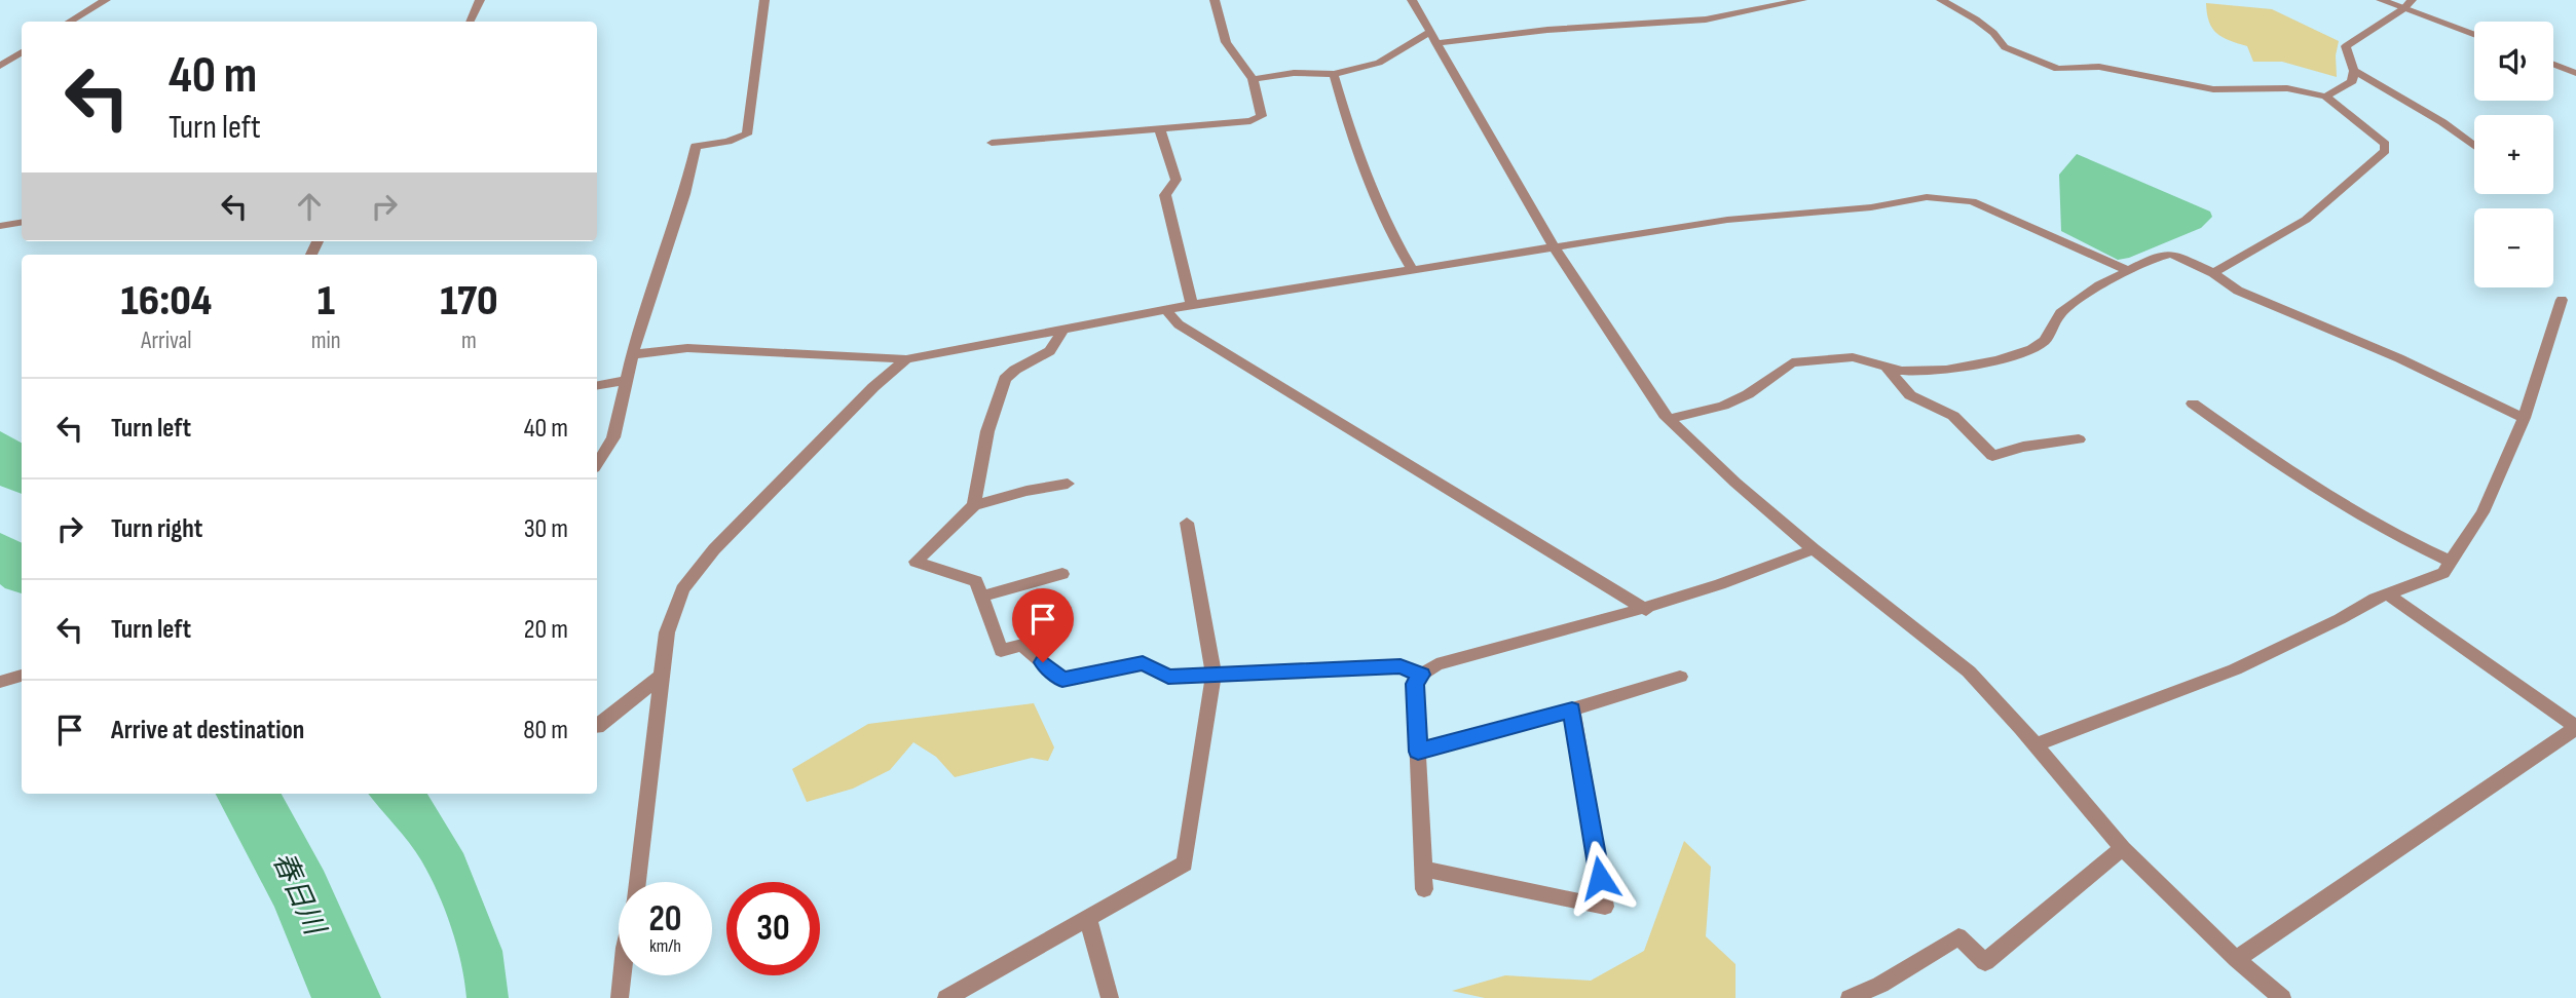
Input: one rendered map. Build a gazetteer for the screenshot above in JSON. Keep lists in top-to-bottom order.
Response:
{
  "water": ["春日川"],
  "page": {
    "map_buttons": ["+", "−"],
    "turn": ["40 m", "Turn left"],
    "eta": [
      "16:04",
      "Arrival",
      "1",
      "min",
      "170",
      "m"
    ],
    "list": [
      {
        "name": "Turn left",
        "value": "40 m"
      },
      {
        "name": "Turn right",
        "value": "30 m"
      },
      {
        "name": "Turn left",
        "value": "20 m"
      },
      {
        "name": "Arrive at destination",
        "value": "80 m"
      }
    ],
    "speed": "20 km/h",
    "limit": "30"
  }
}
